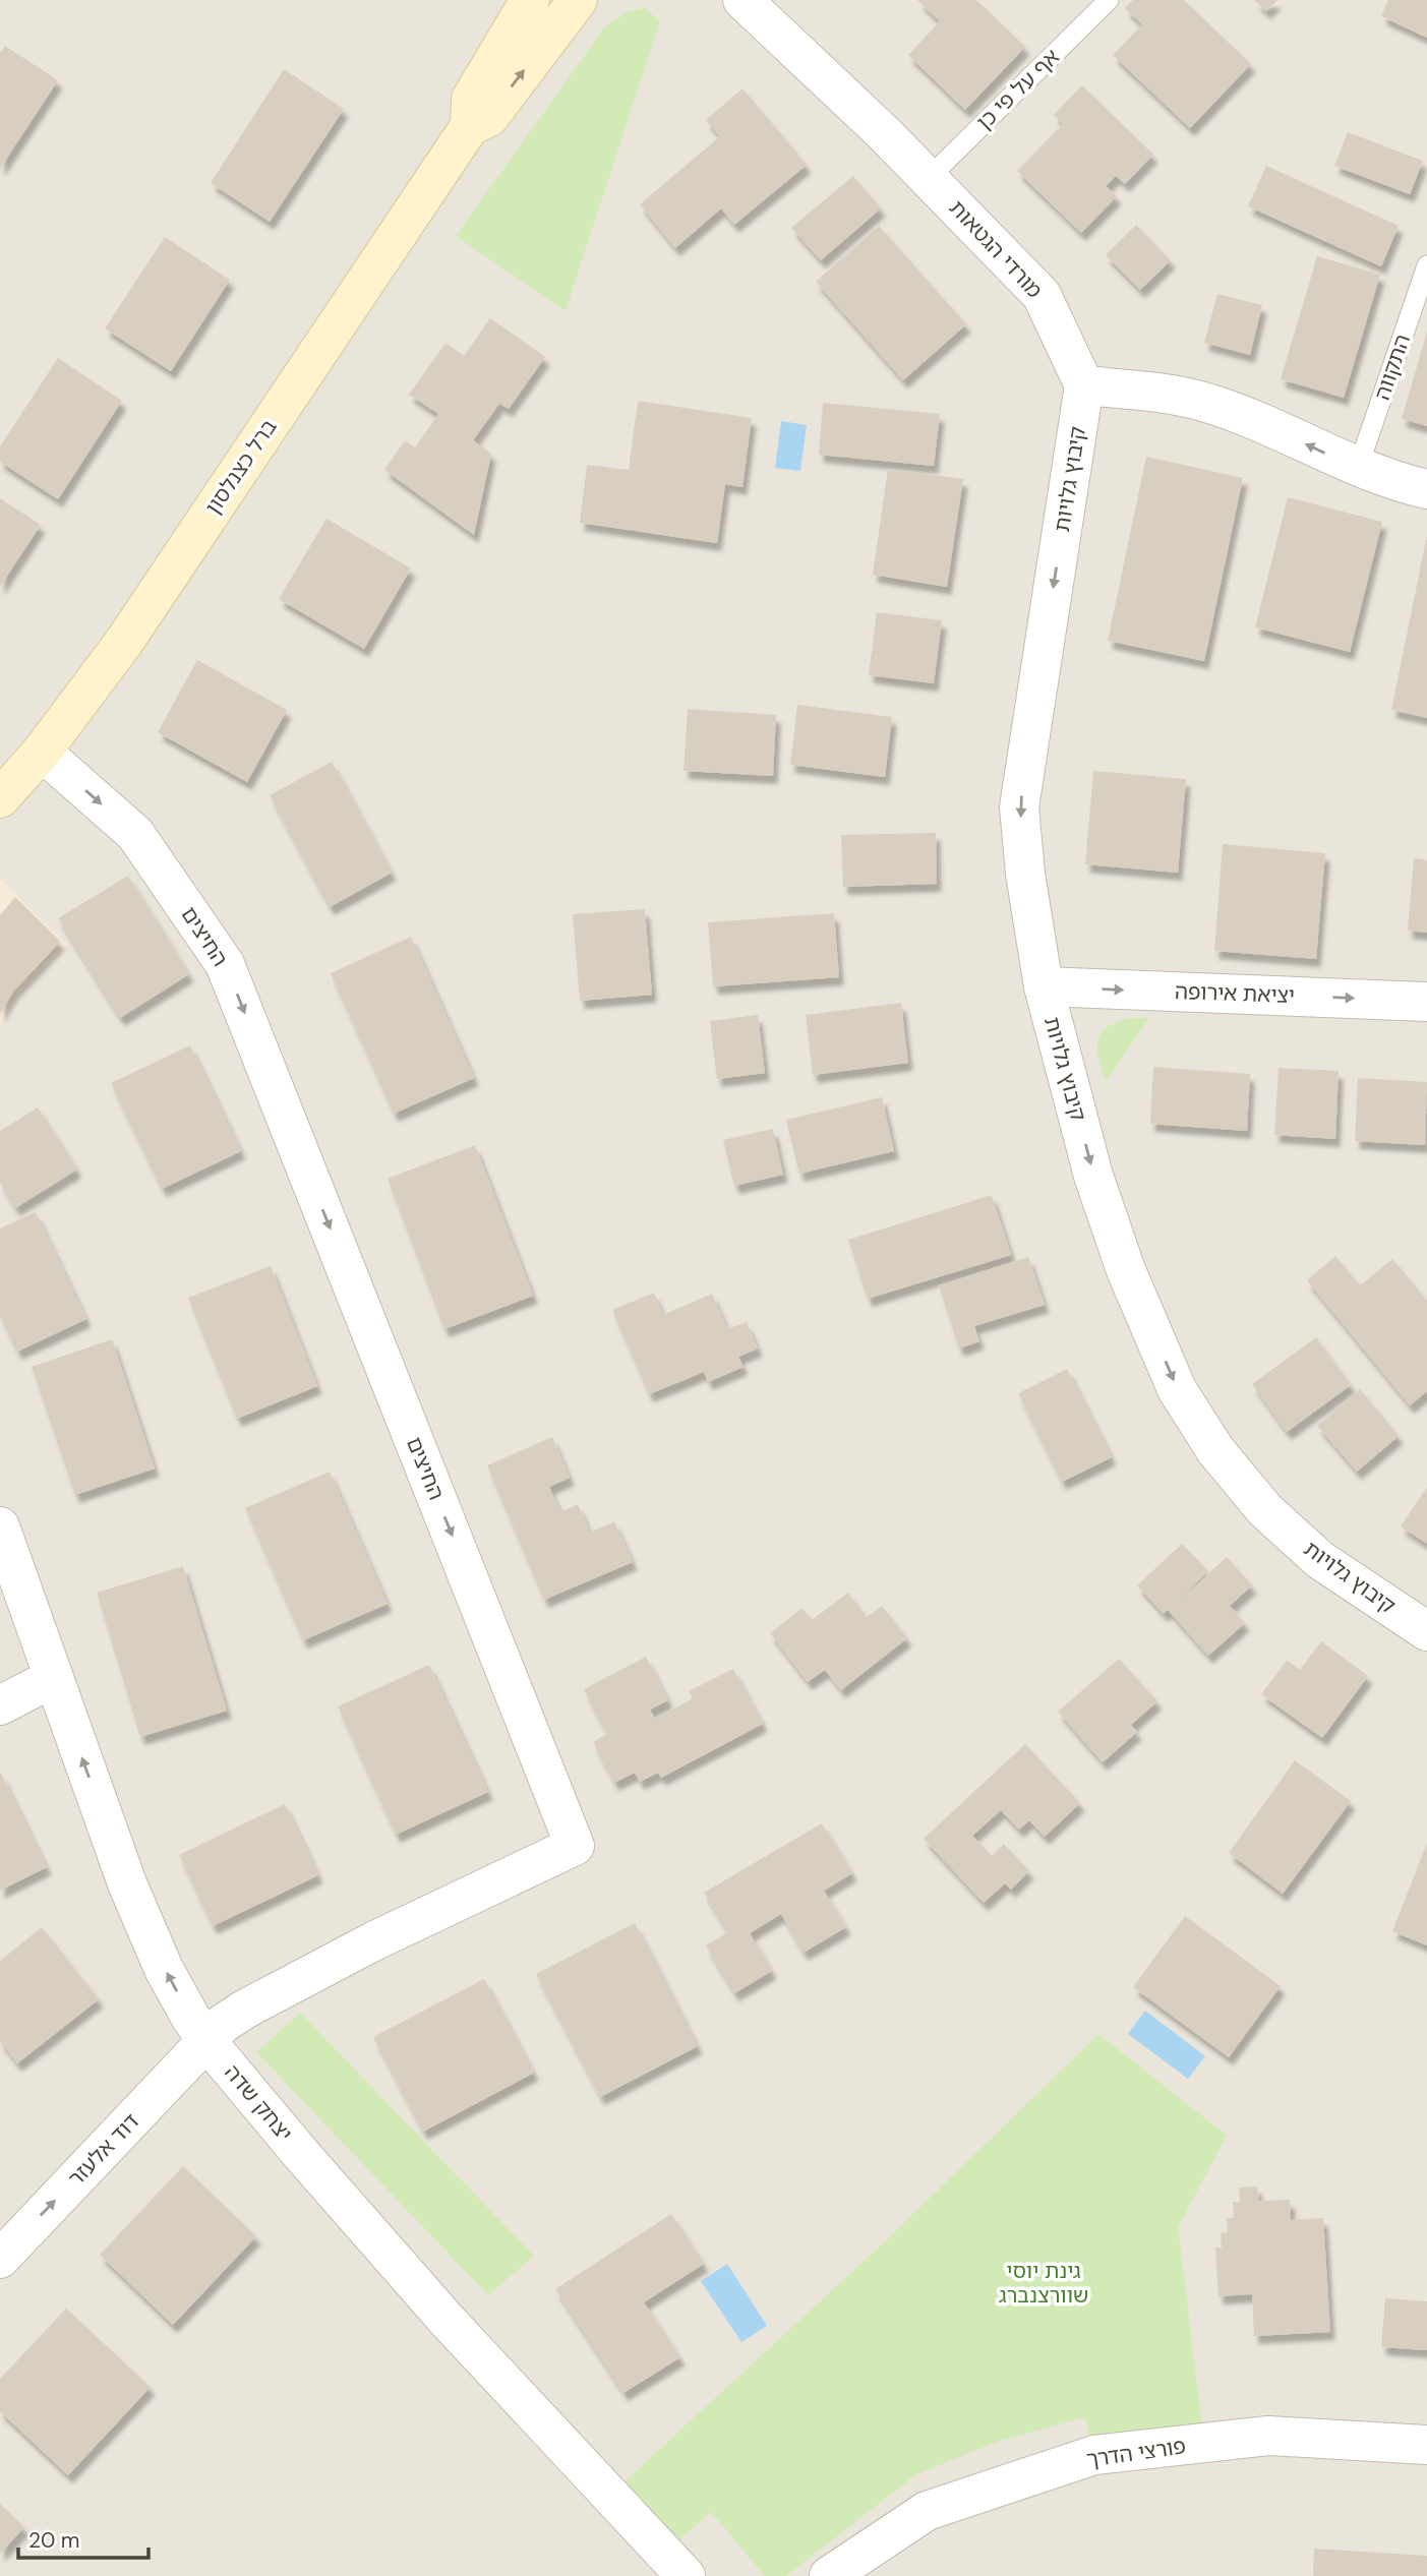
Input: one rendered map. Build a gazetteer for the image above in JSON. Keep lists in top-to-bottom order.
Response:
{
  "streets": {
    "street": [
      "מורדי הגטאות",
      "ברל כצנלסון",
      "קיבוץ גלויות",
      "החיצים",
      "יציאת אירופה",
      "יצחק שדה",
      "דוד אלעזר",
      "פורצי הדרך"
    ],
    "lane": ["אף על פי כן", "התקווה"]
  },
  "crossings": [
    ["אף על פי כן", "מורדי הגטאות"],
    ["מורדי הגטאות", "קיבוץ גלויות"],
    ["ברל כצנלסון", "החיצים"],
    ["קיבוץ גלויות", "יציאת אירופה"],
    ["החיצים", "יצחק שדה"],
    ["החיצים", "דוד אלעזר"],
    ["יצחק שדה", "דוד אלעזר"]
  ],
  "one_way": ["קיבוץ גלויות", "יציאת אירופה", "דוד אלעזר"],
  "parks": ["גינת יוסי שוורצנברג"],
  "scale_bar": "20 m"
}
